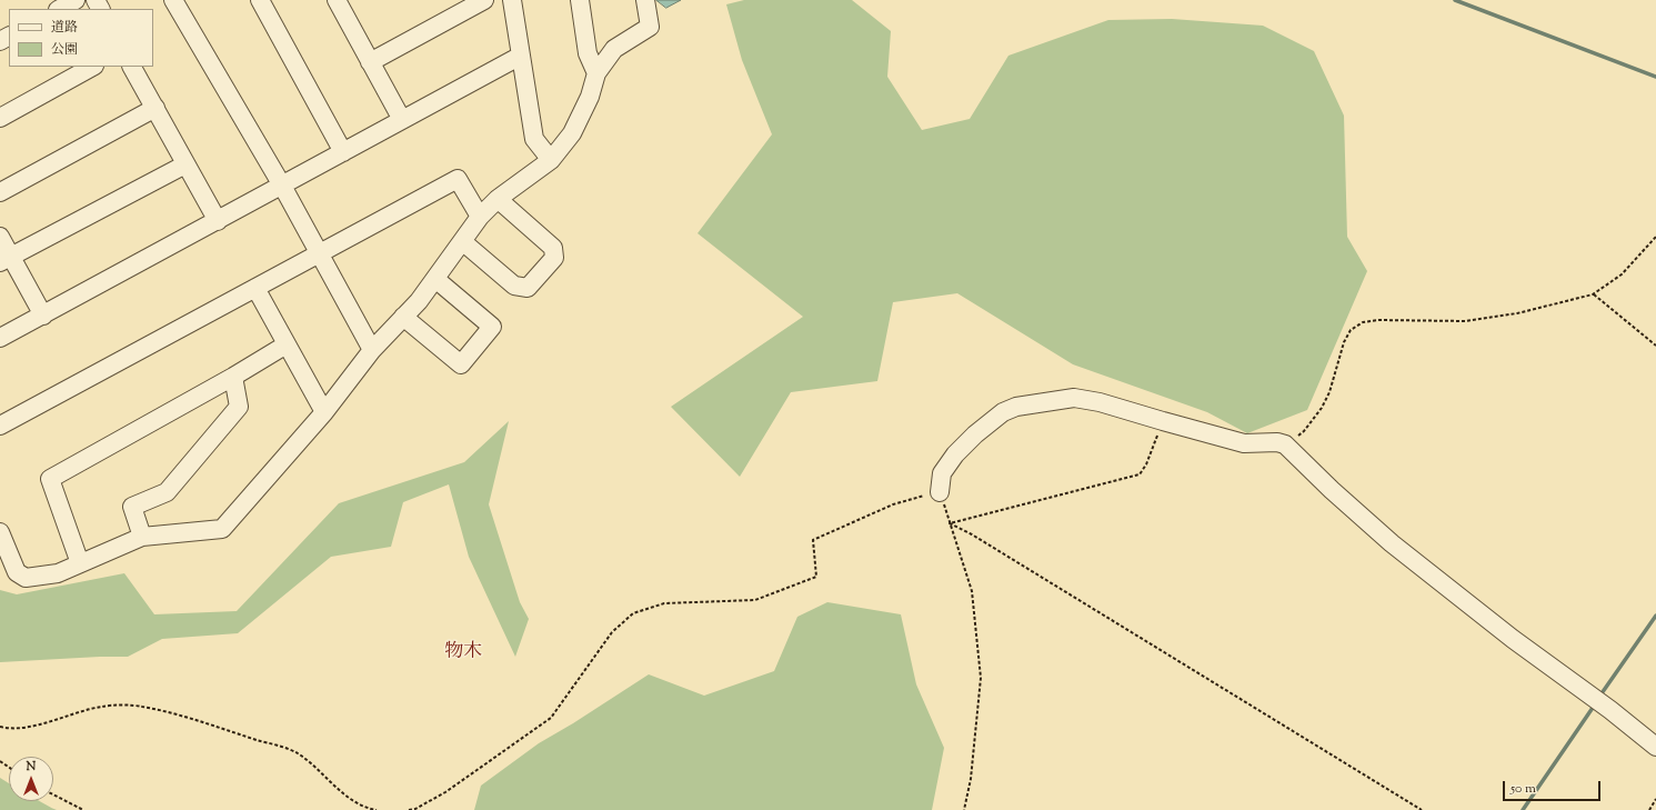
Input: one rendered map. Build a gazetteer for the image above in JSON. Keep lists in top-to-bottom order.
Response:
{
  "districts": ["物木"],
  "legend": ["道路", "公園"],
  "scale_bar": "50 m",
  "north": "top"
}
